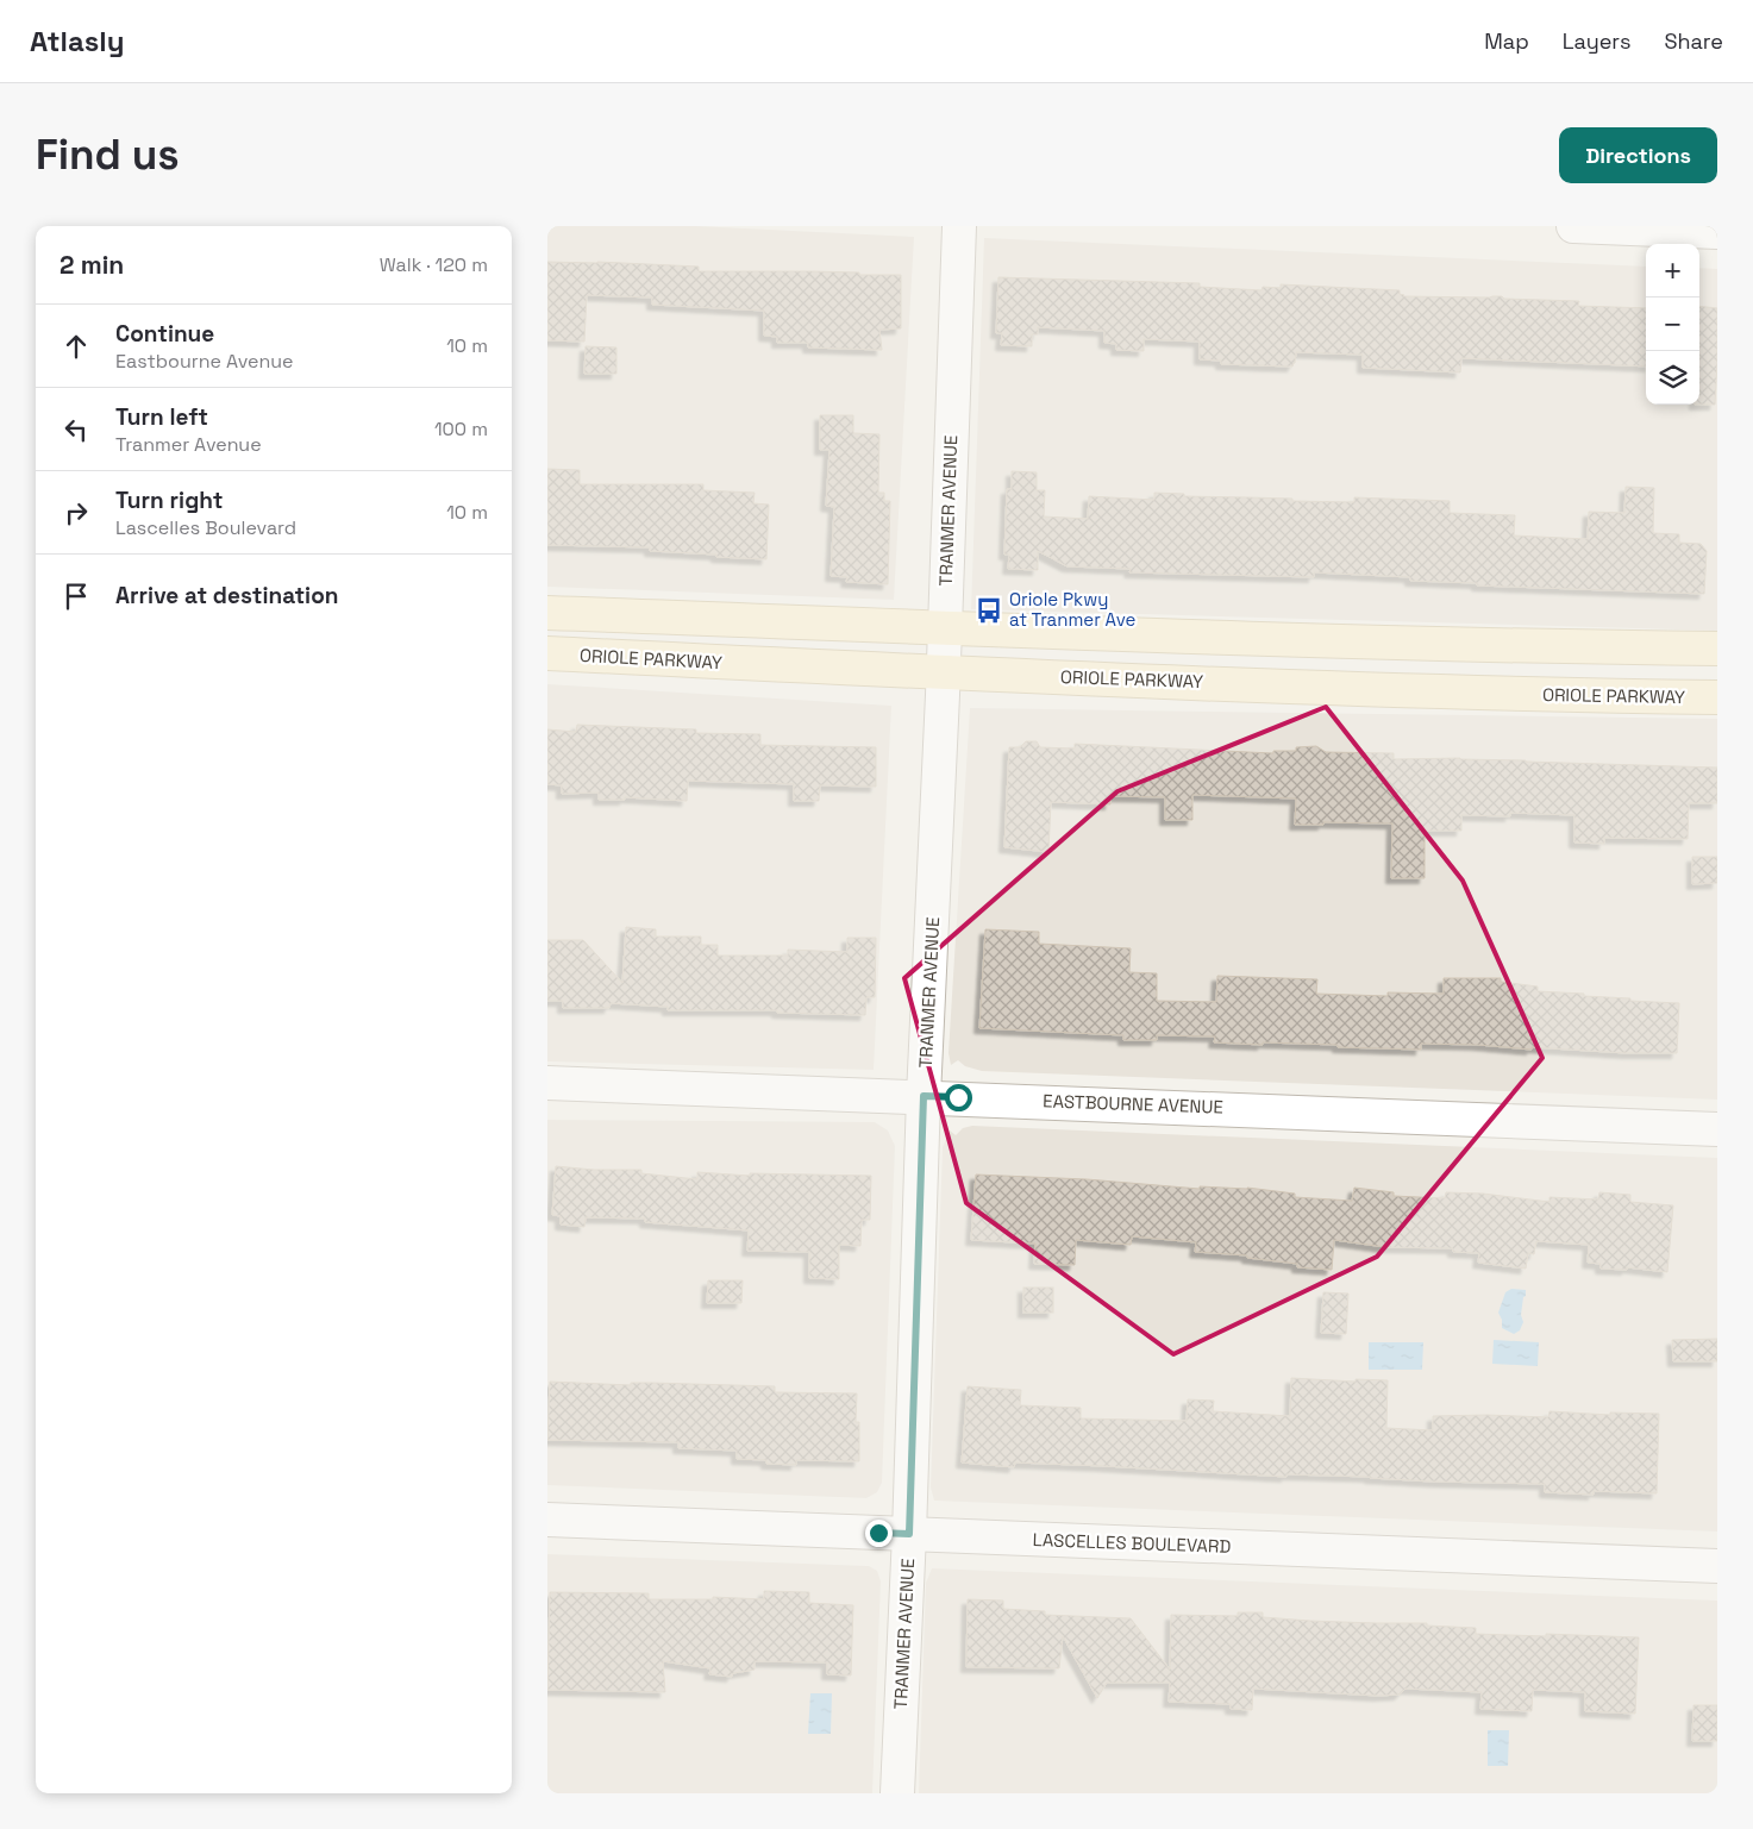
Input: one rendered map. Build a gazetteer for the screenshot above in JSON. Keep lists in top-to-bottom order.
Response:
{
  "streets": {
    "street": [
      "TRANMER AVENUE",
      "ORIOLE PARKWAY",
      "EASTBOURNE AVENUE",
      "LASCELLES BOULEVARD"
    ]
  },
  "crossings": [
    ["TRANMER AVENUE", "ORIOLE PARKWAY"],
    ["TRANMER AVENUE", "EASTBOURNE AVENUE"],
    ["TRANMER AVENUE", "LASCELLES BOULEVARD"]
  ],
  "places": {
    "bus stop": ["Oriole Pkwy at Tranmer Ave"]
  },
  "page": {
    "header": "Atlasly",
    "nav": ["Map", "Layers", "Share"],
    "buttons": "Directions",
    "title": "Find us",
    "heading": ["2 min", "Walk · 120 m"],
    "map_buttons": ["+", "−"],
    "list": [
      ["Continue", "Eastbourne Avenue", "10 m"],
      ["Turn left", "Tranmer Avenue", "100 m"],
      ["Turn right", "Lascelles Boulevard", "10 m"],
      "Arrive at destination"
    ]
  }
}
